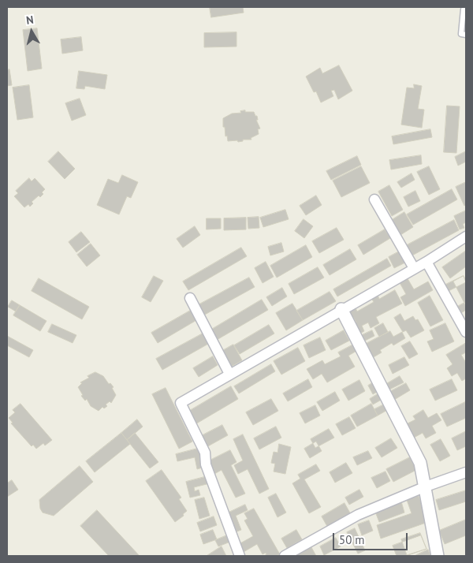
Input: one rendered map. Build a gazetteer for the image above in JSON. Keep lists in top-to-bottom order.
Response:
{
  "scale_bar": "50 m",
  "north": "top"
}
